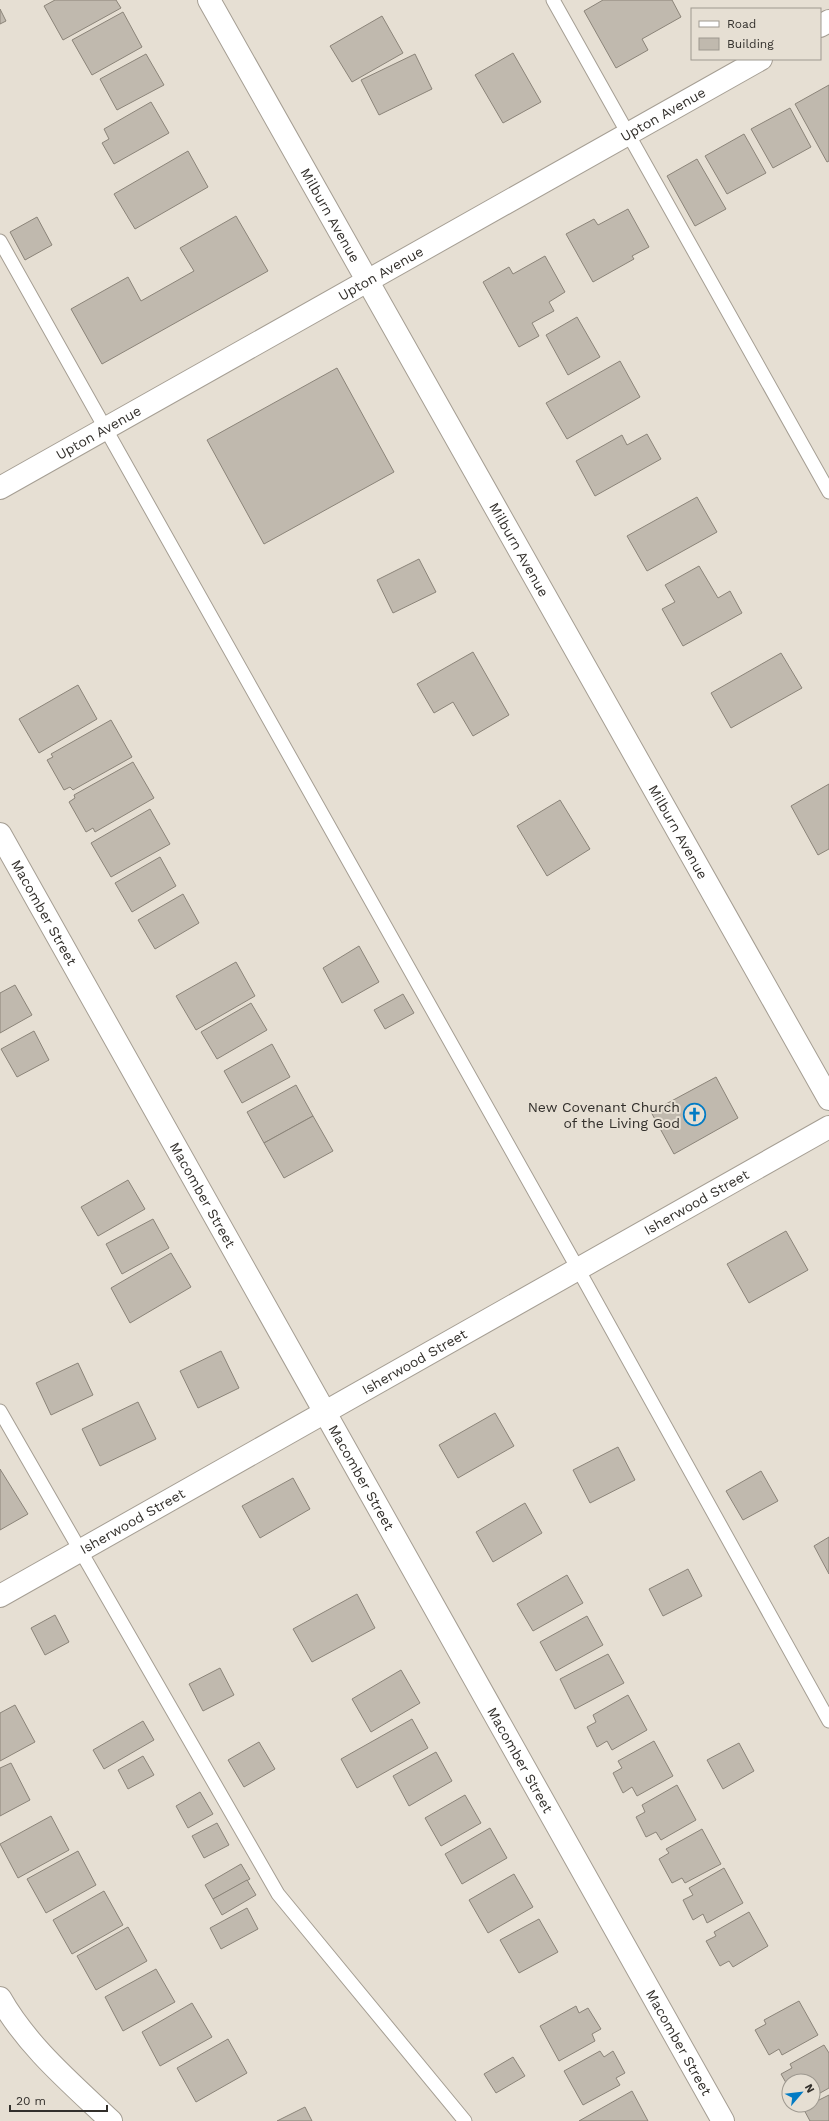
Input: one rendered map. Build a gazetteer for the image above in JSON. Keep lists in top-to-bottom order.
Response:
{
  "streets": {
    "street": [
      "Upton Avenue",
      "Milburn Avenue",
      "Macomber Street",
      "Isherwood Street"
    ]
  },
  "crossings": [
    ["Upton Avenue", "Milburn Avenue"],
    ["Macomber Street", "Isherwood Street"]
  ],
  "places": {
    "church": ["New Covenant Church of the Living God"]
  },
  "legend": ["Road", "Building"],
  "scale_bar": "20 m",
  "north": "top right"
}
